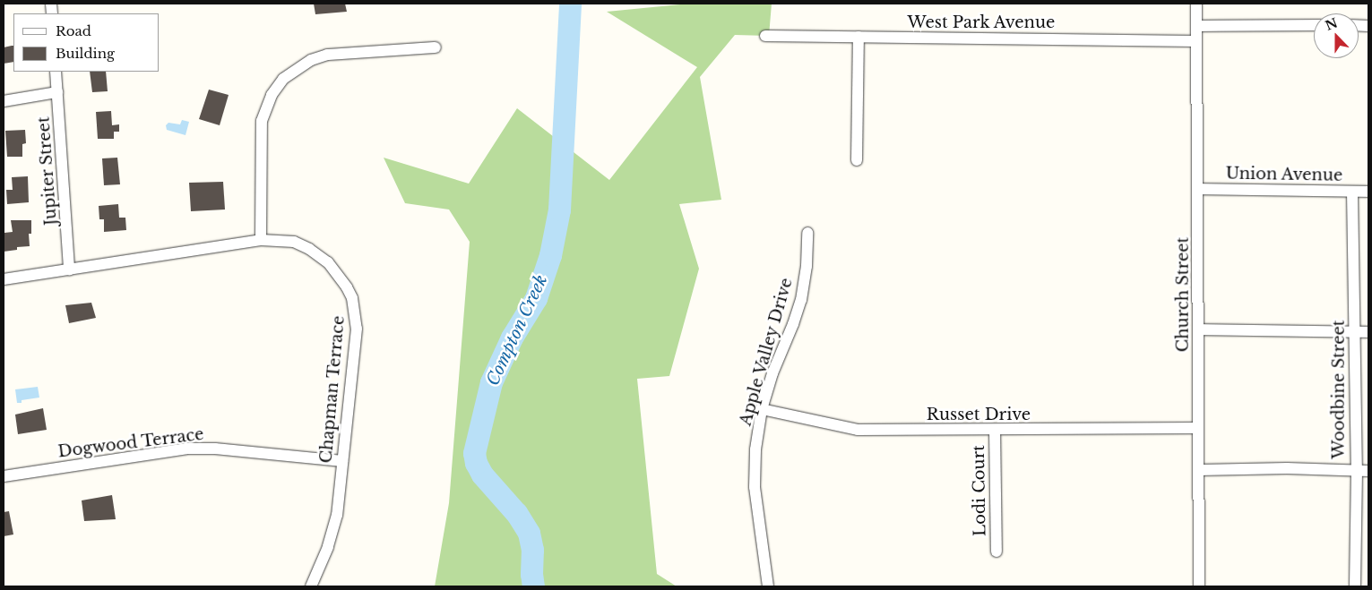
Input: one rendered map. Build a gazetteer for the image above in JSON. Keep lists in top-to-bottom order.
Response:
{
  "streets": {
    "street": [
      "West Park Avenue",
      "Jupiter Street",
      "Union Avenue",
      "Church Street",
      "Apple Valley Drive",
      "Chapman Terrace",
      "Woodbine Street",
      "Russet Drive",
      "Dogwood Terrace",
      "Lodi Court"
    ]
  },
  "crossings": [
    ["West Park Avenue", "Church Street"],
    ["Jupiter Street", "Chapman Terrace"],
    ["Union Avenue", "Church Street"],
    ["Union Avenue", "Woodbine Street"],
    ["Church Street", "Russet Drive"],
    ["Apple Valley Drive", "Russet Drive"],
    ["Chapman Terrace", "Dogwood Terrace"],
    ["Russet Drive", "Lodi Court"]
  ],
  "water": ["Compton Creek"],
  "legend": ["Road", "Building"],
  "north": "top"
}
